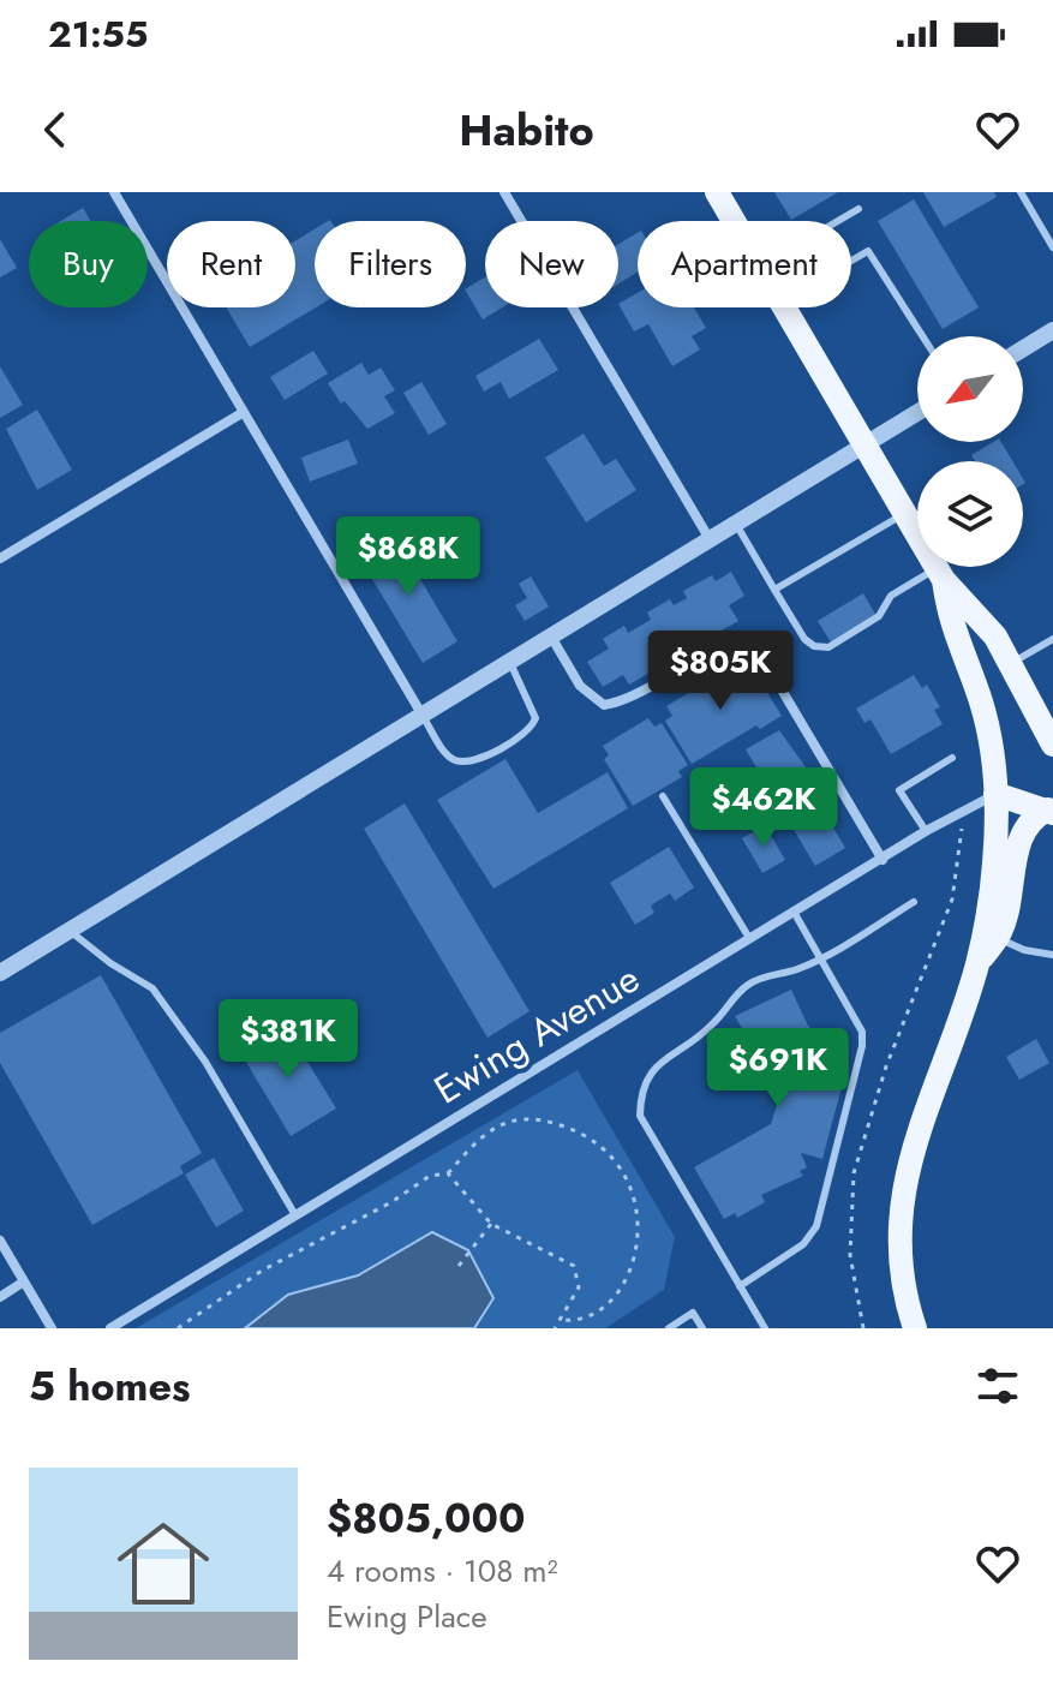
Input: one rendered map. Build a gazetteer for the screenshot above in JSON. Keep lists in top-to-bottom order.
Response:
{
  "streets": {
    "street": ["Ewing Avenue"]
  },
  "north": "bottom left",
  "page": {
    "status": "21:55",
    "header": "Habito",
    "chip": [
      "Buy",
      "Rent",
      "Filters",
      "New",
      "Apartment"
    ],
    "price": [
      "$868K",
      "$805K",
      "$462K",
      "$381K",
      "$691K"
    ],
    "heading": "5 homes",
    "list": [
      {
        "name": "$805,000",
        "note": "4 rooms · 108 m² · Ewing Place"
      }
    ]
  }
}
